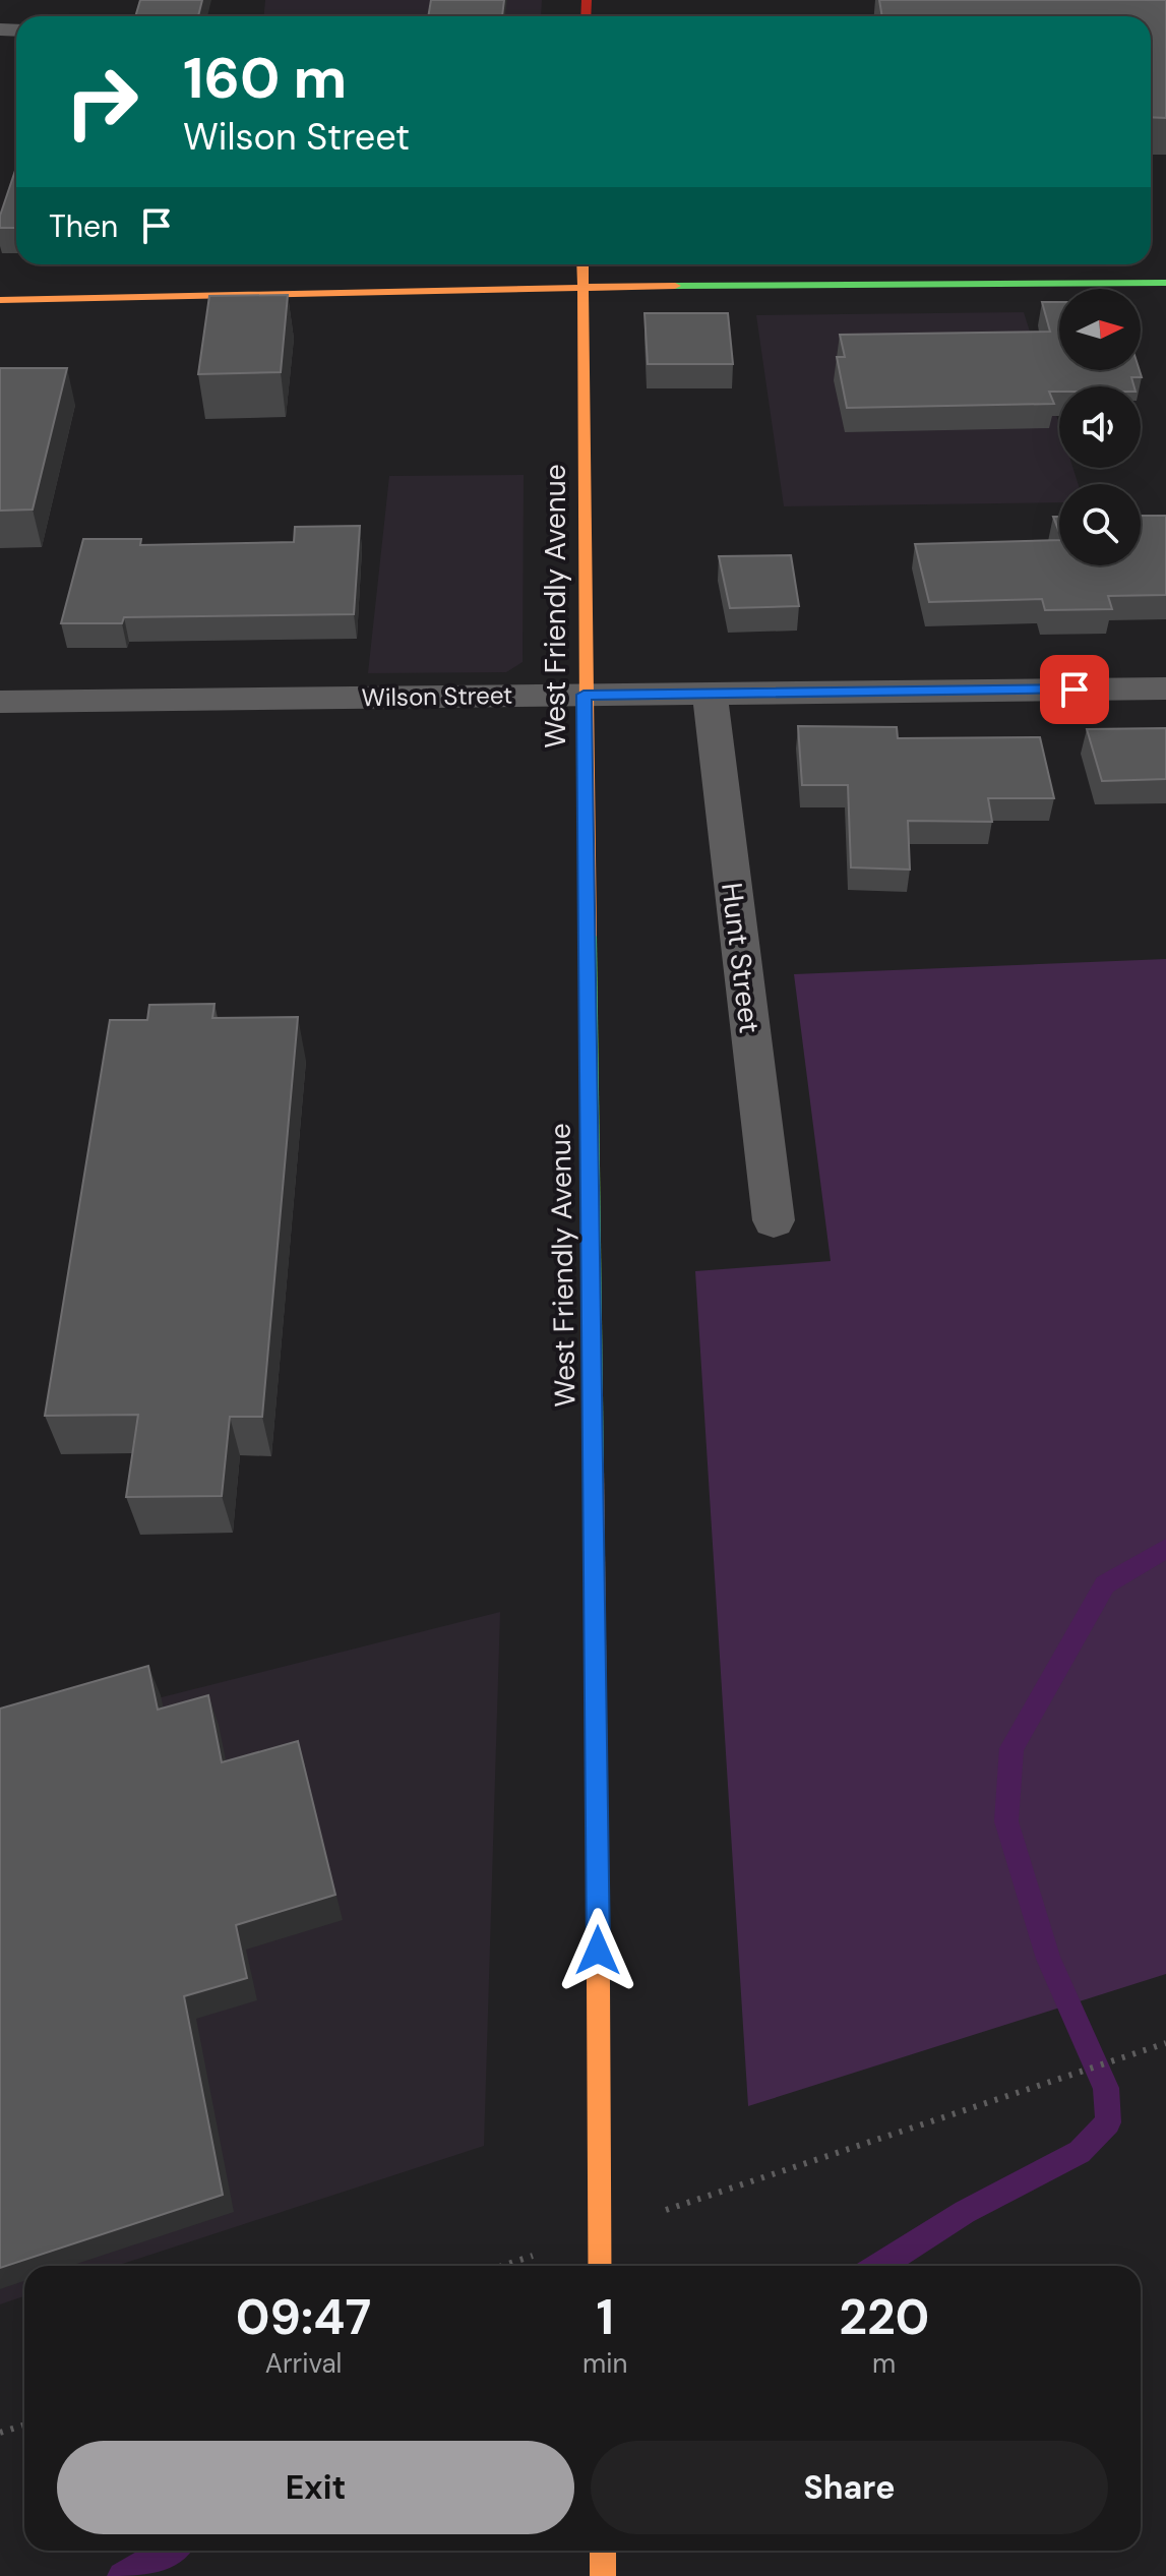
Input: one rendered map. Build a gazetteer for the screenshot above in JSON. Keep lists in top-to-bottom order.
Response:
{
  "streets": {
    "main road": ["West Friendly Avenue"],
    "street": ["Wilson Street", "Hunt Street"]
  },
  "crossings": [
    ["West Friendly Avenue", "Wilson Street"],
    ["Wilson Street", "Hunt Street"]
  ],
  "north": "right",
  "page": {
    "turn": ["160 m", "Wilson Street"],
    "then": "Then",
    "eta": [
      "09:47",
      "Arrival",
      "1",
      "min",
      "220",
      "m"
    ],
    "buttons": ["Exit", "Share"]
  }
}
